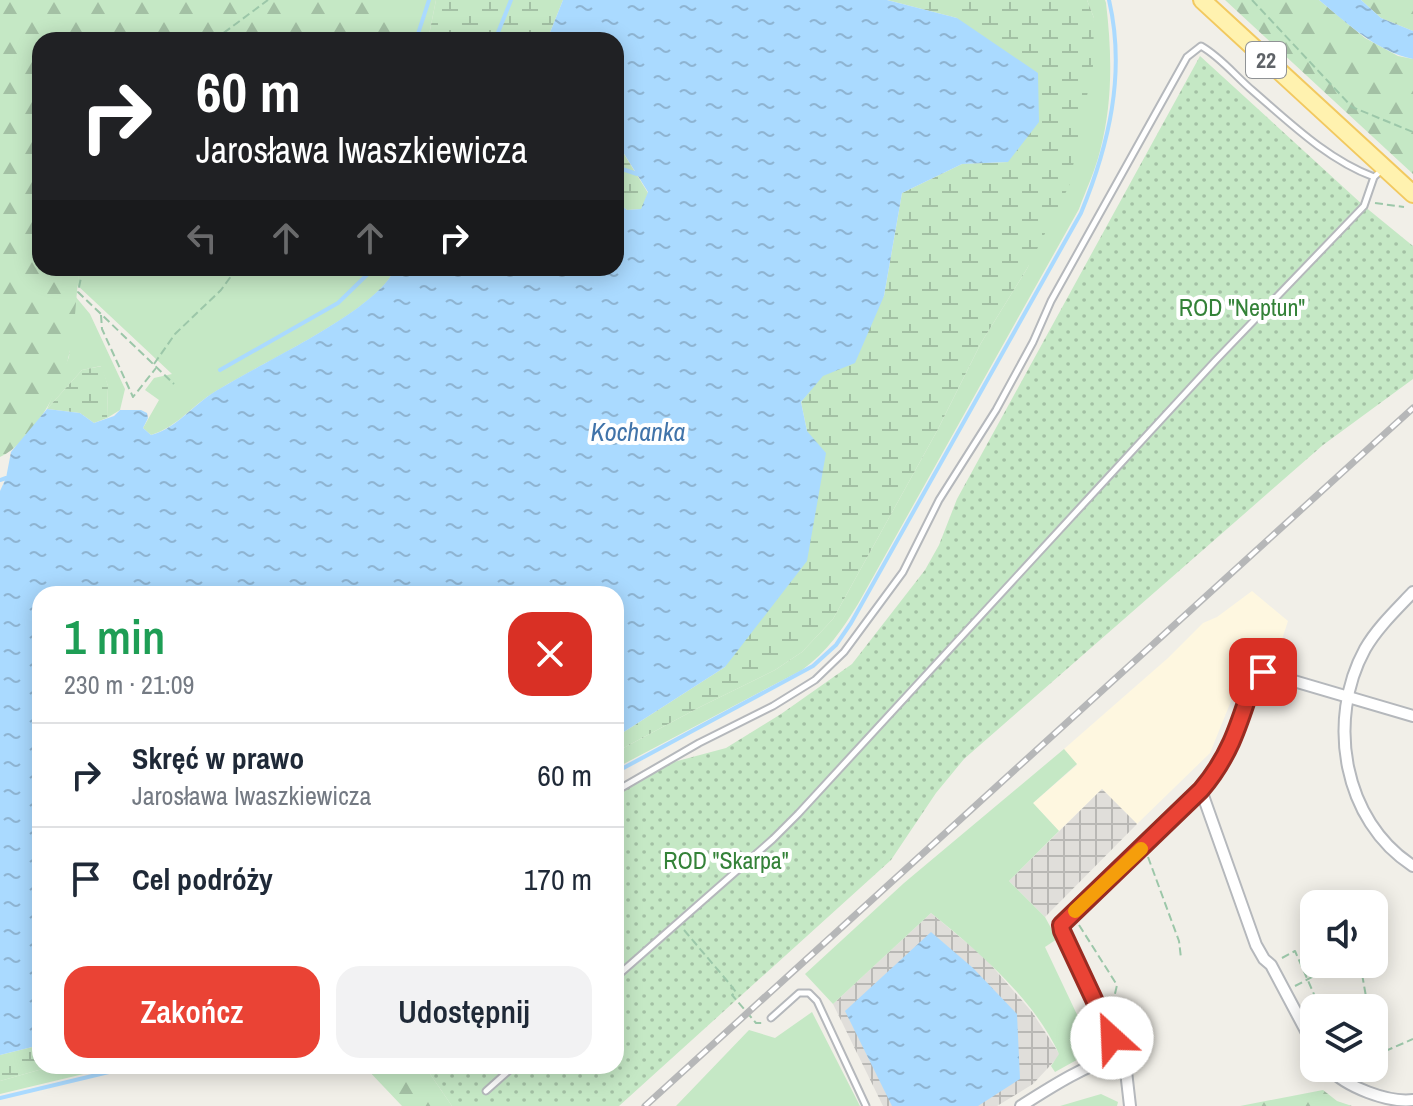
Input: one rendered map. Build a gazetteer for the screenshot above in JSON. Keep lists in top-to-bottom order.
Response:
{
  "streets": {
    "main road": ["22"]
  },
  "water": ["Kochanka"],
  "parks": ["ROD \"Neptun\"", "ROD \"Skarpa\""],
  "page": {
    "turn": ["60 m", "Jarosława Iwaszkiewicza"],
    "heading": ["1 min", "230 m · 21:09"],
    "list": [
      {
        "name": "Skręć w prawo",
        "note": "Jarosława Iwaszkiewicza",
        "value": "60 m"
      },
      {
        "name": "Cel podróży",
        "value": "170 m"
      }
    ],
    "buttons": ["Zakończ", "Udostępnij"]
  }
}
